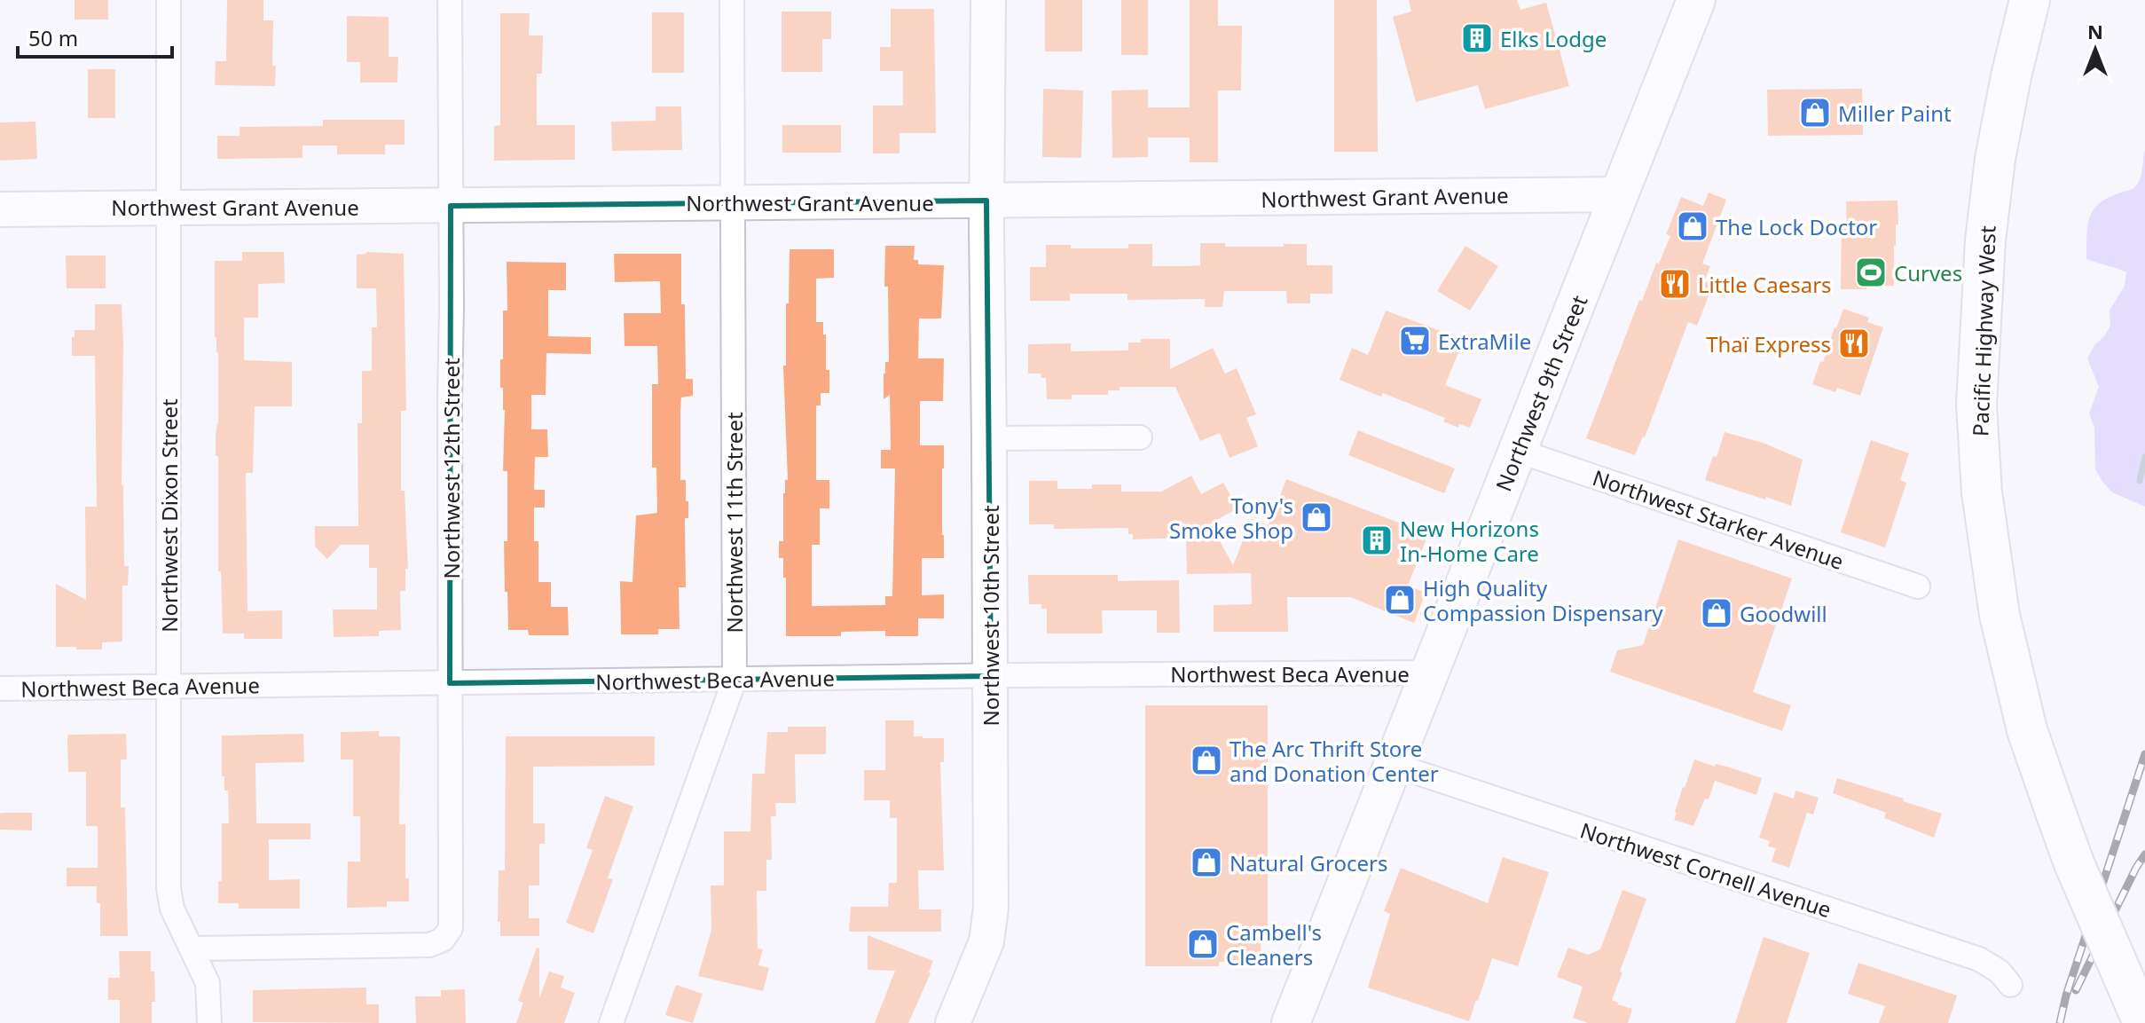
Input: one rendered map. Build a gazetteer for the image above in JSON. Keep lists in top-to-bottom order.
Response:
{
  "streets": {
    "highway": ["Pacific Highway West"],
    "main road": ["Northwest Grant Avenue", "Northwest 9th Street", "Northwest 10th Street"],
    "street": [
      "Northwest 12th Street",
      "Northwest Dixon Street",
      "Northwest Starker Avenue",
      "Northwest 11th Street",
      "Northwest Beca Avenue",
      "Northwest Cornell Avenue"
    ]
  },
  "crossings": [
    ["Northwest Grant Avenue", "Northwest 9th Street"],
    ["Northwest Grant Avenue", "Northwest 12th Street"],
    ["Northwest Grant Avenue", "Northwest Dixon Street"],
    ["Northwest Grant Avenue", "Northwest 11th Street"],
    ["Northwest Grant Avenue", "Northwest 10th Street"],
    ["Northwest 9th Street", "Northwest Starker Avenue"],
    ["Northwest 9th Street", "Northwest Beca Avenue"],
    ["Northwest 9th Street", "Northwest Cornell Avenue"],
    ["Northwest 12th Street", "Northwest Dixon Street"],
    ["Northwest 12th Street", "Northwest Beca Avenue"],
    ["Northwest Dixon Street", "Northwest Beca Avenue"],
    ["Northwest 11th Street", "Northwest Beca Avenue"],
    ["Northwest 10th Street", "Northwest Beca Avenue"]
  ],
  "places": {
    "building": ["Elks Lodge", "New Horizons In-Home Care"],
    "shop": [
      "Miller Paint",
      "The Lock Doctor",
      "Tony's Smoke Shop",
      "High Quality Compassion Dispensary",
      "Goodwill",
      "The Arc Thrift Store and Donation Center",
      "Natural Grocers",
      "Cambell's Cleaners"
    ],
    "sports": ["Curves"],
    "restaurant": ["Little Caesars", "Thaï Express"],
    "supermarket": ["ExtraMile"]
  },
  "scale_bar": "50 m",
  "north": "top"
}
